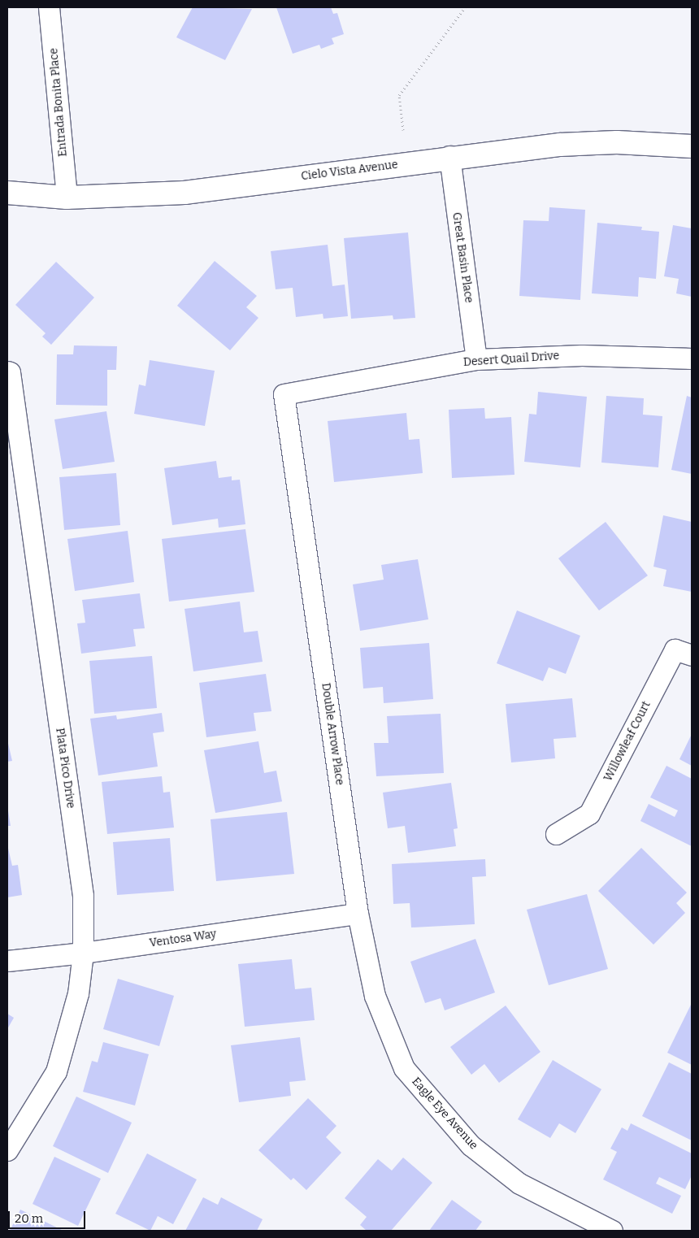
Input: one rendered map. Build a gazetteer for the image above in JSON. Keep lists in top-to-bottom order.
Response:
{
  "streets": {
    "street": [
      "Entrada Bonita Place",
      "Cielo Vista Avenue",
      "Great Basin Place",
      "Desert Quail Drive",
      "Double Arrow Place",
      "Willowleaf Court",
      "Plata Pico Drive",
      "Ventosa Way",
      "Eagle Eye Avenue"
    ]
  },
  "crossings": [
    ["Entrada Bonita Place", "Cielo Vista Avenue"],
    ["Cielo Vista Avenue", "Great Basin Place"],
    ["Great Basin Place", "Desert Quail Drive"],
    ["Desert Quail Drive", "Double Arrow Place"],
    ["Double Arrow Place", "Ventosa Way"],
    ["Double Arrow Place", "Eagle Eye Avenue"],
    ["Plata Pico Drive", "Ventosa Way"]
  ],
  "scale_bar": "20 m"
}
